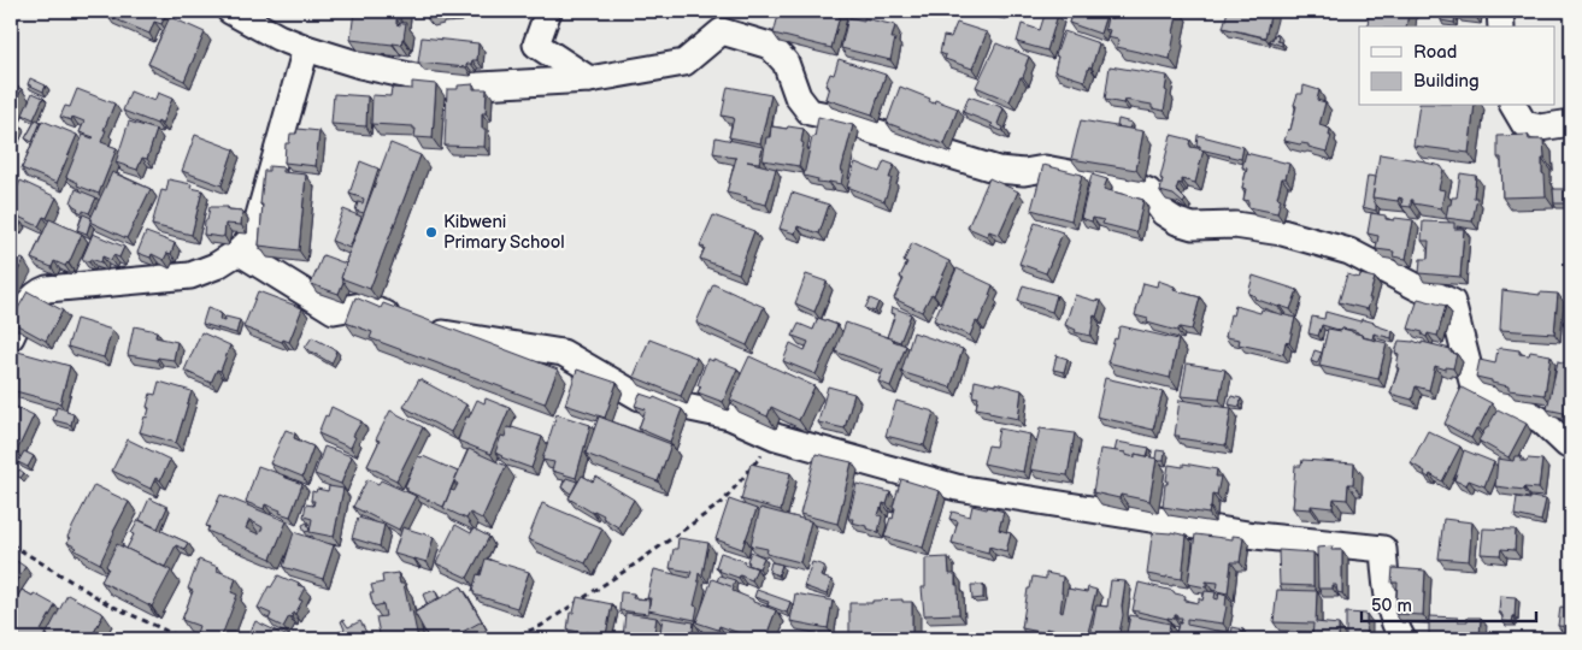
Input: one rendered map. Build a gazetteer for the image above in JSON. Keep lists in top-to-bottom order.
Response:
{
  "places": ["Kibweni Primary School"],
  "legend": ["Road", "Building"],
  "scale_bar": "50 m"
}
